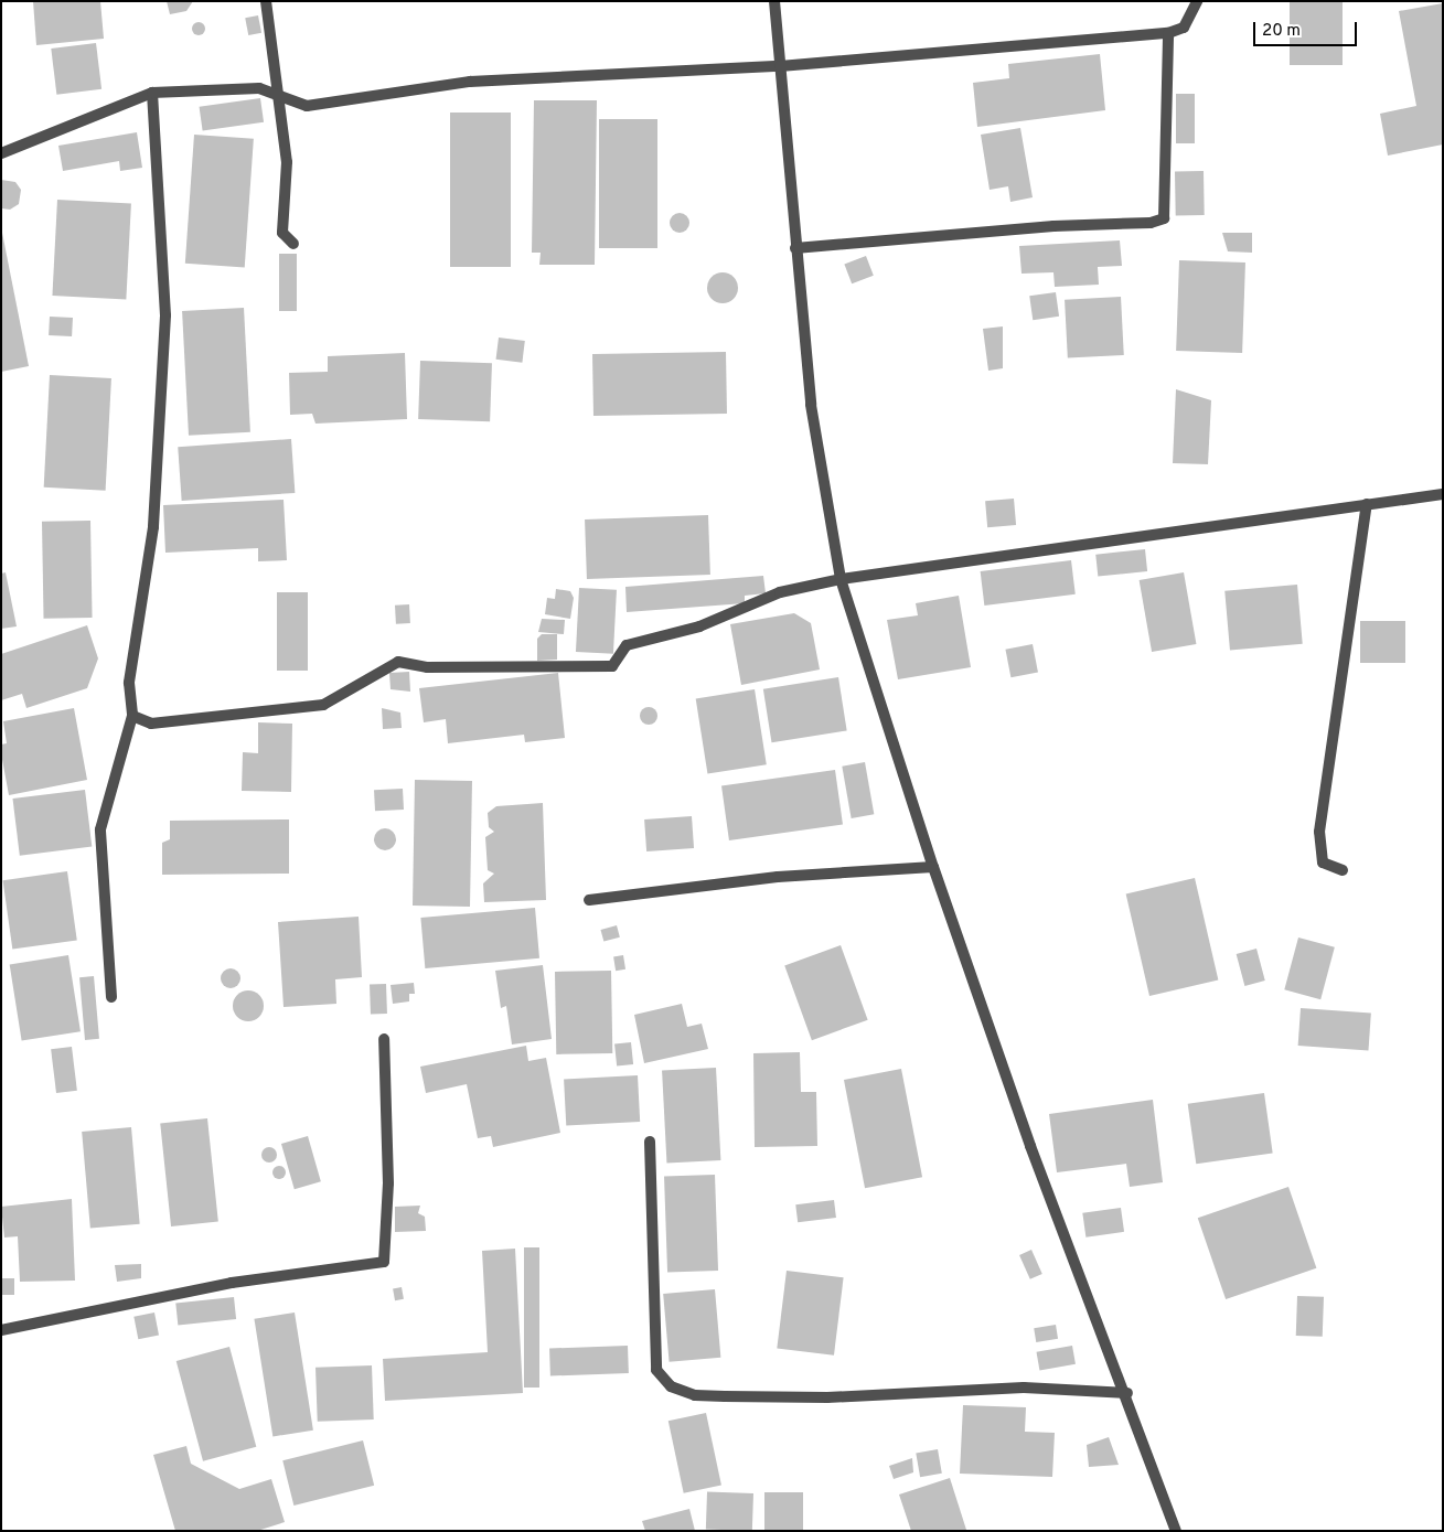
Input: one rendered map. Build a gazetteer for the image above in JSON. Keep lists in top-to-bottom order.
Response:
{
  "scale_bar": "20 m"
}
